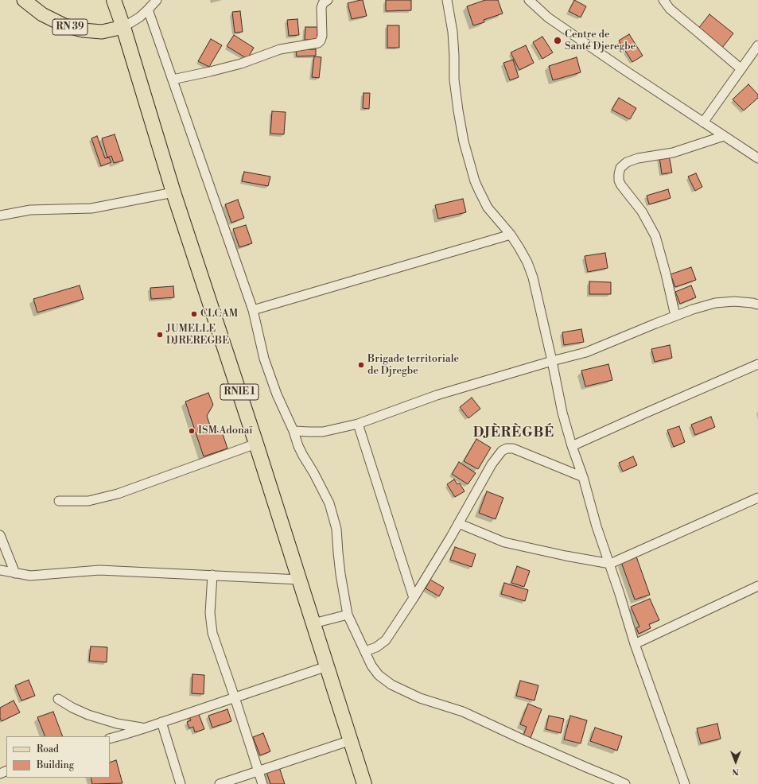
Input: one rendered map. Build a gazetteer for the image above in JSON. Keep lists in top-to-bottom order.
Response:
{
  "streets": {
    "highway": ["RNIE 1"],
    "main road": ["RN 39"]
  },
  "crossings": [
    ["RN 39", "RNIE 1"]
  ],
  "districts": ["DJÈRÈGBÉ"],
  "places": [
    "Centre de Santé Djeregbe",
    "CLCAM",
    "JUMELLE DJREREGBE",
    "Brigade territoriale de Djregbe",
    "ISM Adonaï"
  ],
  "legend": ["Road", "Building"],
  "north": "bottom"
}
